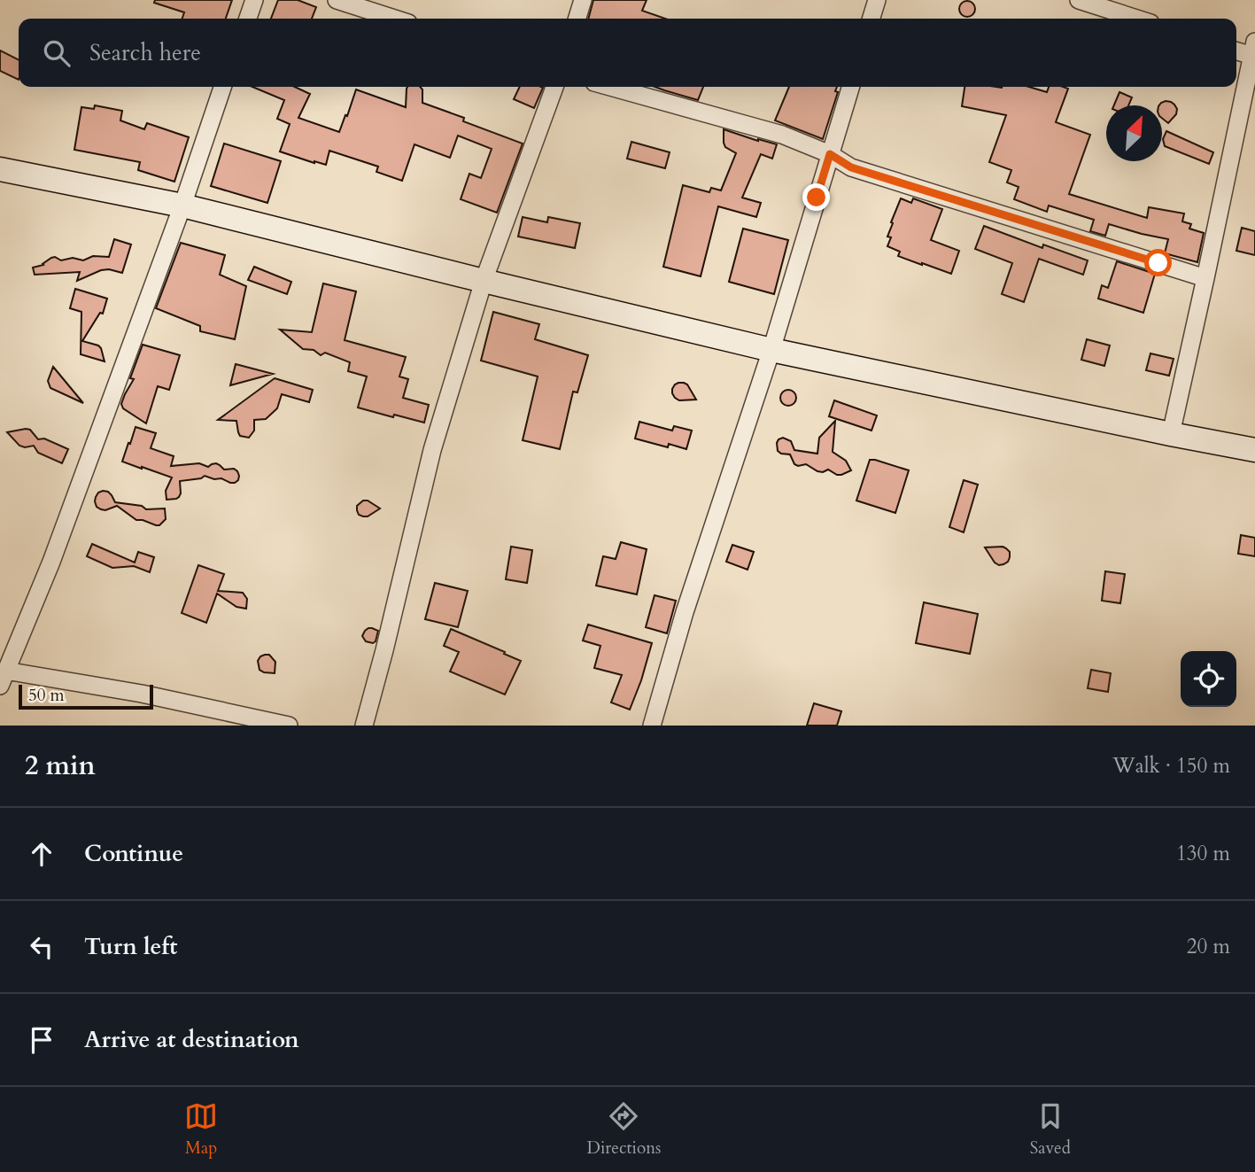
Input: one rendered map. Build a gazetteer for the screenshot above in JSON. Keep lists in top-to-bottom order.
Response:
{
  "scale_bar": "50 m",
  "north": "top right",
  "page": {
    "search": "Search here",
    "scale": "50 m",
    "heading": ["2 min", "Walk · 150 m"],
    "list": [
      ["Continue", "130 m"],
      ["Turn left", "20 m"],
      "Arrive at destination"
    ],
    "nav": ["Map", "Directions", "Saved"]
  }
}
